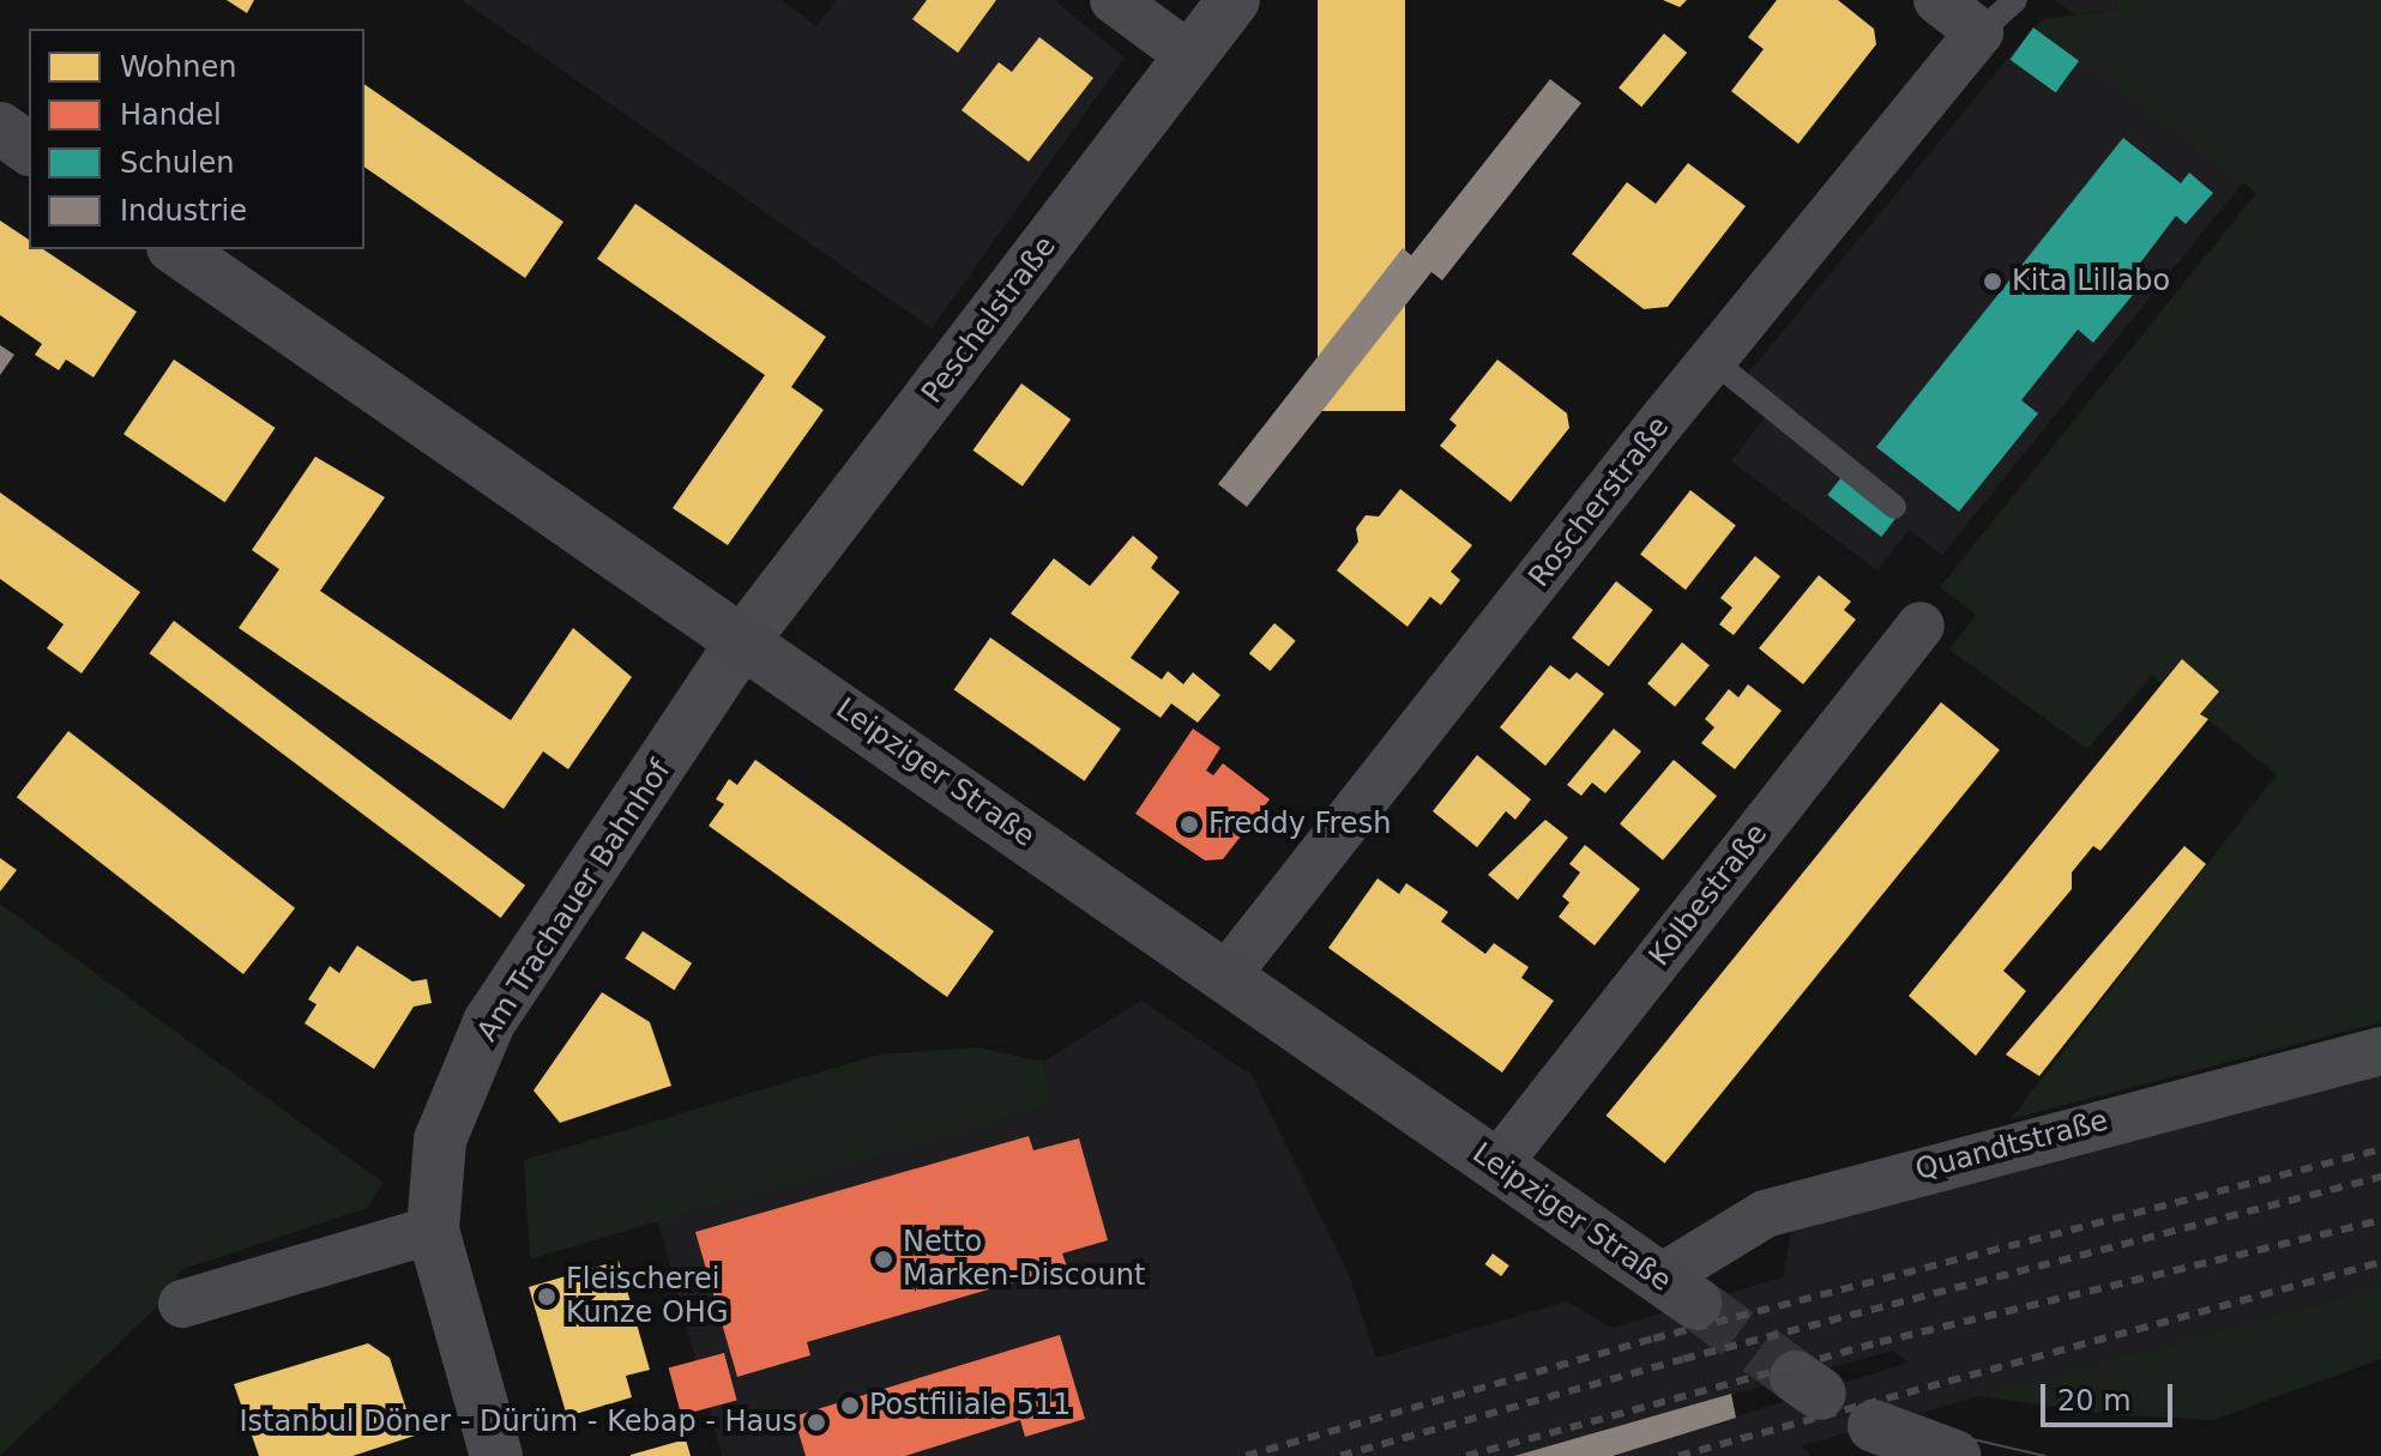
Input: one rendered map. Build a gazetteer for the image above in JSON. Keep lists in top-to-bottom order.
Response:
{
  "streets": {
    "main road": ["Leipziger Straße"],
    "street": [
      "Peschelstraße",
      "Roscherstraße",
      "Kolbestraße",
      "Am Trachauer Bahnhof",
      "Quandtstraße"
    ]
  },
  "crossings": [
    ["Peschelstraße", "Leipziger Straße"],
    ["Peschelstraße", "Am Trachauer Bahnhof"],
    ["Roscherstraße", "Leipziger Straße"],
    ["Leipziger Straße", "Kolbestraße"],
    ["Leipziger Straße", "Am Trachauer Bahnhof"],
    ["Leipziger Straße", "Quandtstraße"]
  ],
  "places": [
    "Kita Lillabo",
    "Freddy Fresh",
    "Netto Marken-Discount",
    "Fleischerei Kunze OHG",
    "Postfiliale 511",
    "Istanbul Döner - Dürüm - Kebap - Haus"
  ],
  "legend": [
    "Wohnen",
    "Handel",
    "Schulen",
    "Industrie"
  ],
  "scale_bar": "20 m"
}
